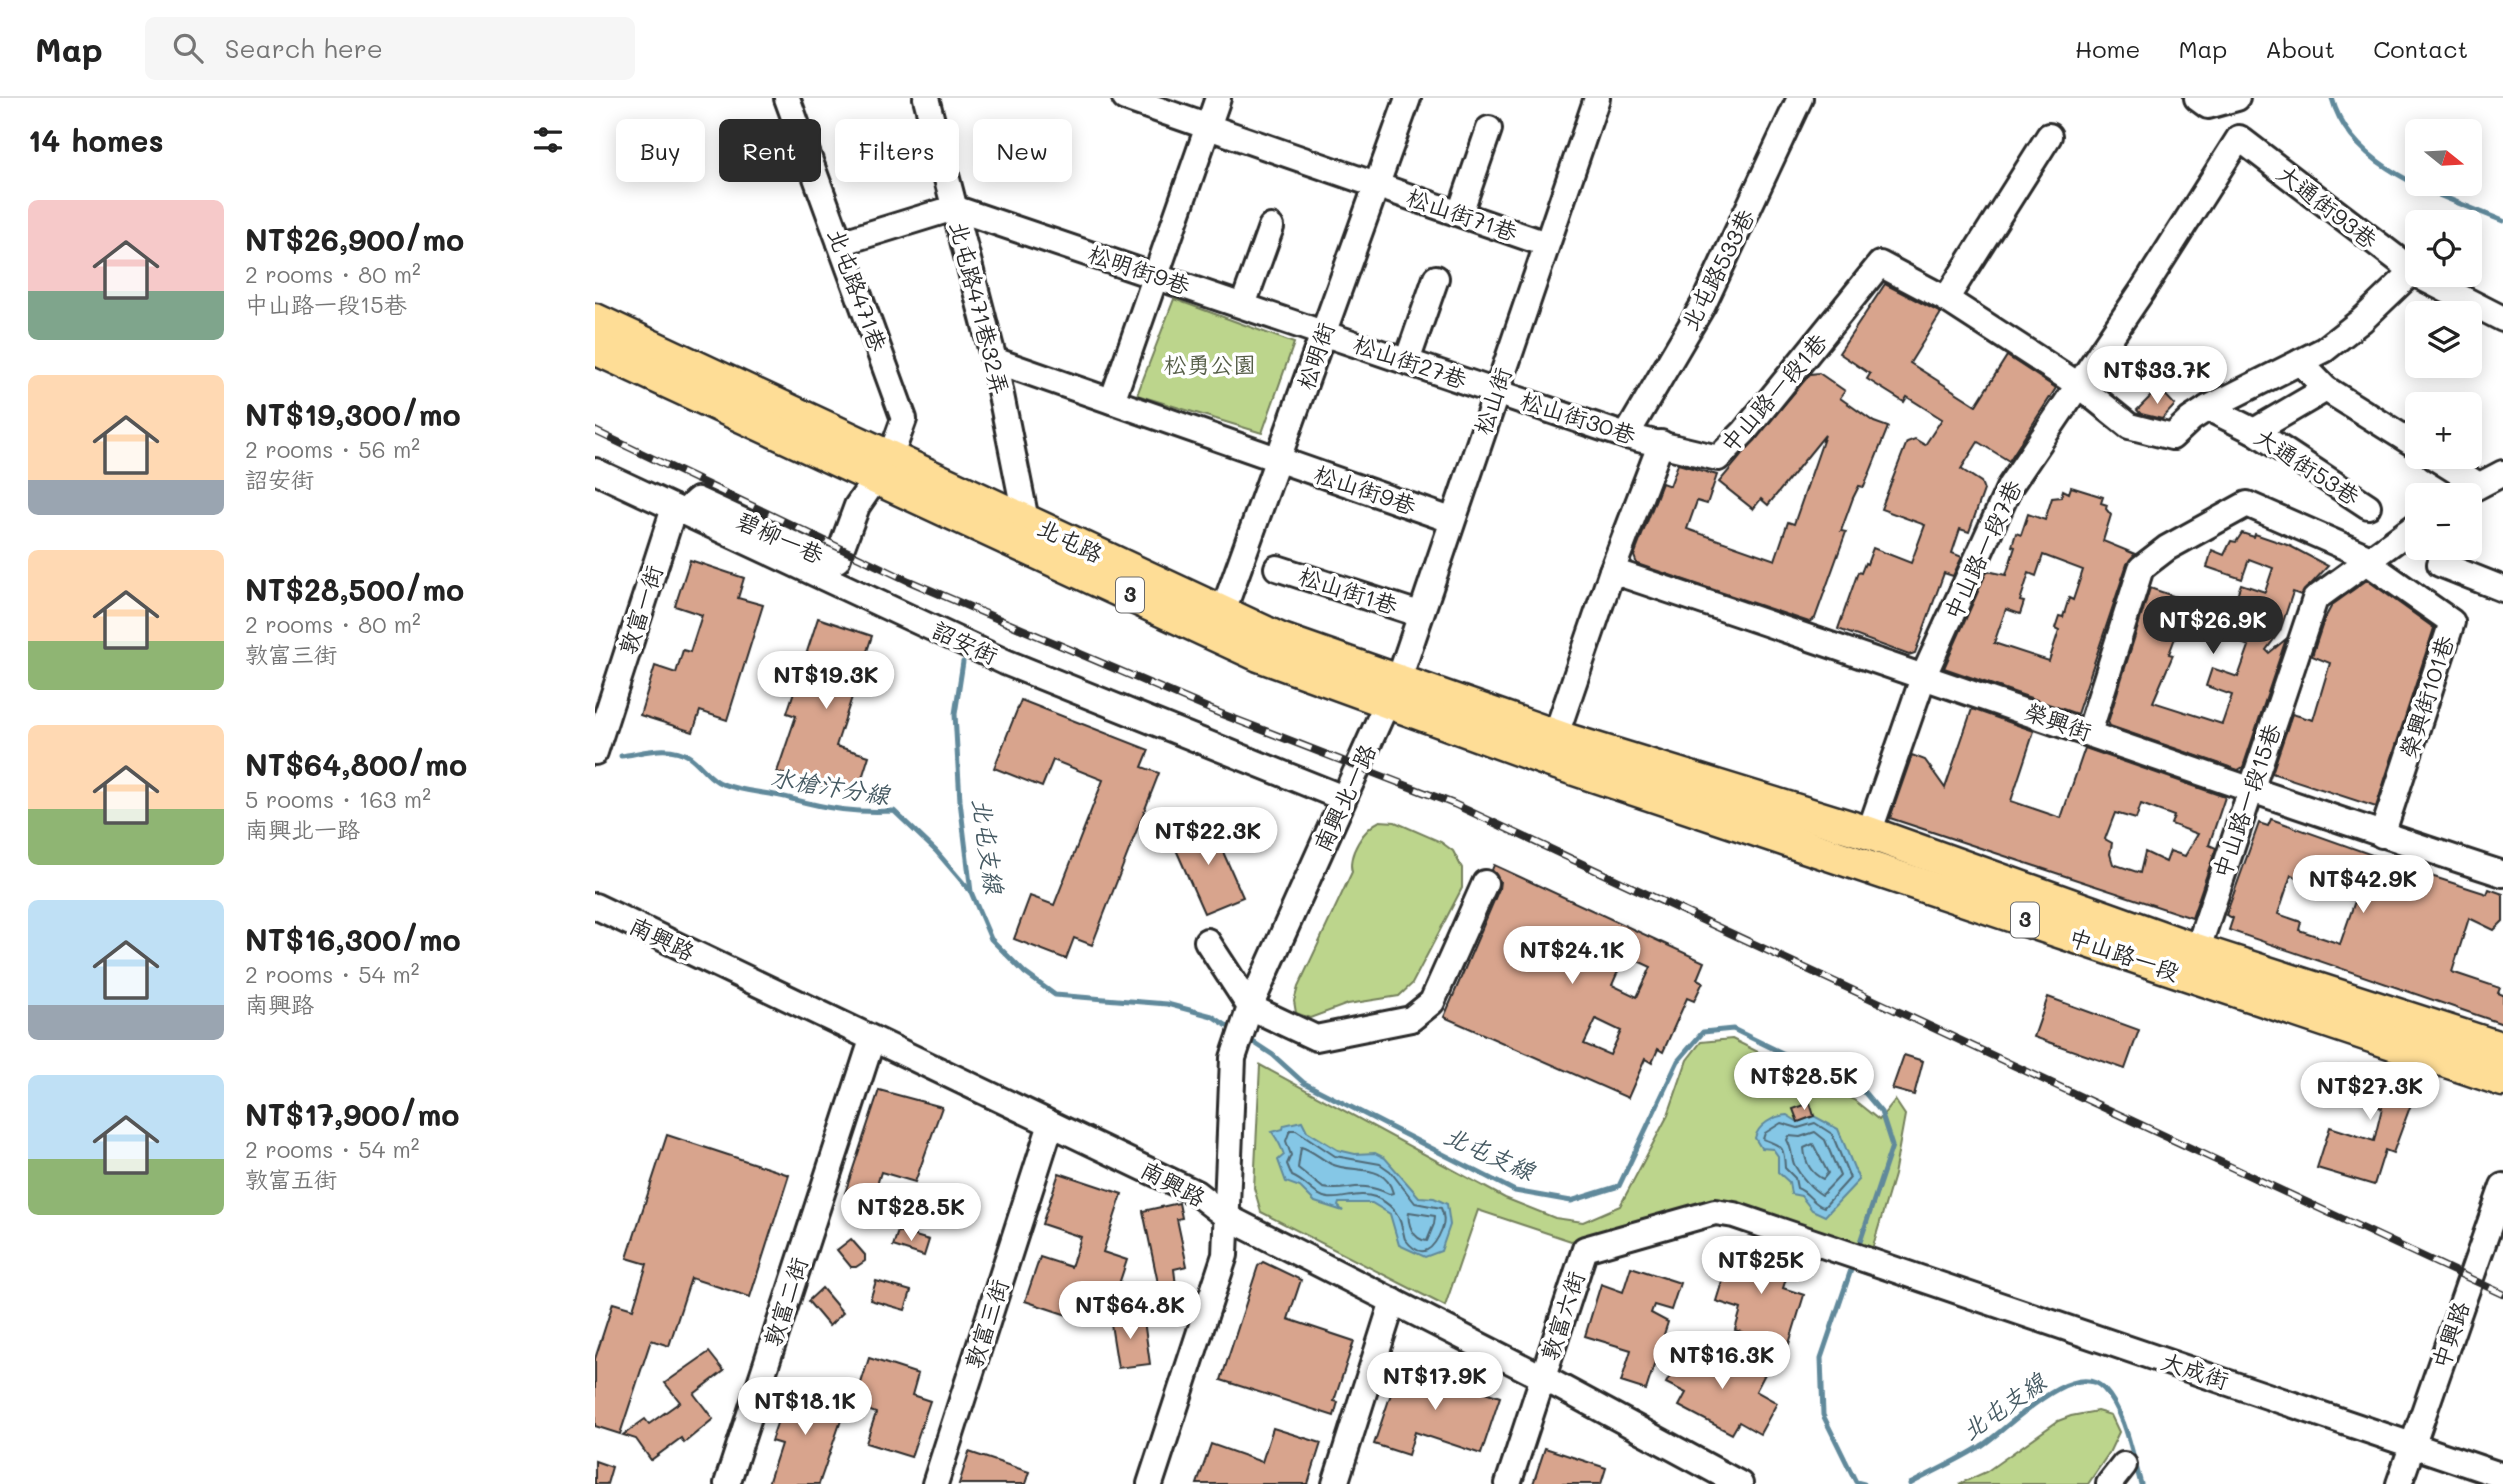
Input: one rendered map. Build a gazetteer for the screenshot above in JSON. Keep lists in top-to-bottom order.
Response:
{
  "streets": {
    "main road": ["北屯路", "3", "中山路一段"],
    "street": [
      "大通街93巷",
      "松山街71巷",
      "松明街9巷",
      "北屯路533巷",
      "北屯路471巷",
      "北屯路471巷32弄",
      "松明街",
      "松山街27巷",
      "中山路一段1巷",
      "松山街",
      "松山街30巷",
      "大通街53巷",
      "松山街9巷",
      "碧柳一巷",
      "中山路一段7巷",
      "松山街1巷",
      "敦富一街",
      "詔安街",
      "榮興街101巷",
      "榮興街",
      "南興北一路",
      "中山路一段15巷",
      "南興路",
      "敦富二街",
      "敦富六街",
      "敦富三街",
      "中興路",
      "大成街"
    ]
  },
  "crossings": [
    ["大通街93巷", "中山路一段7巷"],
    ["松山街71巷", "松明街"],
    ["松山街71巷", "松山街"],
    ["松明街9巷", "北屯路471巷32弄"],
    ["松明街9巷", "松明街"],
    ["松明街9巷", "松山街27巷"],
    ["北屯路533巷", "松山街30巷"],
    ["北屯路471巷", "碧柳一巷"],
    ["北屯路471巷", "北屯路"],
    ["北屯路471巷32弄", "松山街9巷"],
    ["北屯路471巷32弄", "北屯路"],
    ["松明街", "松山街27巷"],
    ["松明街", "松山街9巷"],
    ["松明街", "北屯路"],
    ["松山街27巷", "松山街"],
    ["松山街27巷", "松山街30巷"],
    ["中山路一段1巷", "松山街30巷"],
    ["中山路一段1巷", "大通街53巷"],
    ["中山路一段1巷", "中山路一段7巷"],
    ["松山街", "松山街30巷"],
    ["松山街", "松山街9巷"],
    ["松山街", "北屯路"],
    ["松山街", "松山街1巷"],
    ["松山街", "南興北一路"],
    ["碧柳一巷", "北屯路"],
    ["碧柳一巷", "敦富一街"],
    ["碧柳一巷", "詔安街"],
    ["北屯路", "南興北一路"],
    ["北屯路", "中山路一段"],
    ["中山路一段7巷", "榮興街"],
    ["中山路一段7巷", "中山路一段"],
    ["敦富一街", "詔安街"],
    ["詔安街", "南興北一路"],
    ["榮興街101巷", "榮興街"],
    ["榮興街101巷", "中山路一段15巷"],
    ["榮興街", "中山路一段15巷"],
    ["南興北一路", "南興路"],
    ["中山路一段15巷", "中山路一段"],
    ["南興路", "敦富二街"],
    ["南興路", "敦富六街"],
    ["南興路", "敦富三街"],
    ["敦富六街", "大成街"],
    ["中興路", "大成街"]
  ],
  "water": ["水槍汴分線", "北屯支線"],
  "parks": ["松勇公園"],
  "north": "right",
  "page": {
    "header": "Map",
    "search": "Search here",
    "nav": [
      "Home",
      "Map",
      "About",
      "Contact"
    ],
    "heading": "14 homes",
    "map_buttons": ["+", "−"],
    "chip": [
      "Buy",
      "Rent",
      "Filters",
      "New"
    ],
    "list": [
      {
        "name": "NT$26,900/mo",
        "note": "2 rooms · 80 m² · 中山路一段15巷"
      },
      {
        "name": "NT$19,300/mo",
        "note": "2 rooms · 56 m² · 詔安街"
      },
      {
        "name": "NT$28,500/mo",
        "note": "2 rooms · 80 m² · 敦富三街"
      },
      {
        "name": "NT$64,800/mo",
        "note": "5 rooms · 163 m² · 南興北一路"
      },
      {
        "name": "NT$16,300/mo",
        "note": "2 rooms · 54 m² · 南興路"
      },
      {
        "name": "NT$17,900/mo",
        "note": "2 rooms · 54 m² · 敦富五街"
      }
    ],
    "price": [
      "NT$33.7K",
      "NT$26.9K",
      "NT$19.3K",
      "NT$22.3K",
      "NT$42.9K",
      "NT$24.1K",
      "NT$28.5K",
      "NT$27.3K",
      "NT$28.5K",
      "NT$25K",
      "NT$64.8K",
      "NT$16.3K",
      "NT$17.9K",
      "NT$18.1K"
    ]
  }
}
